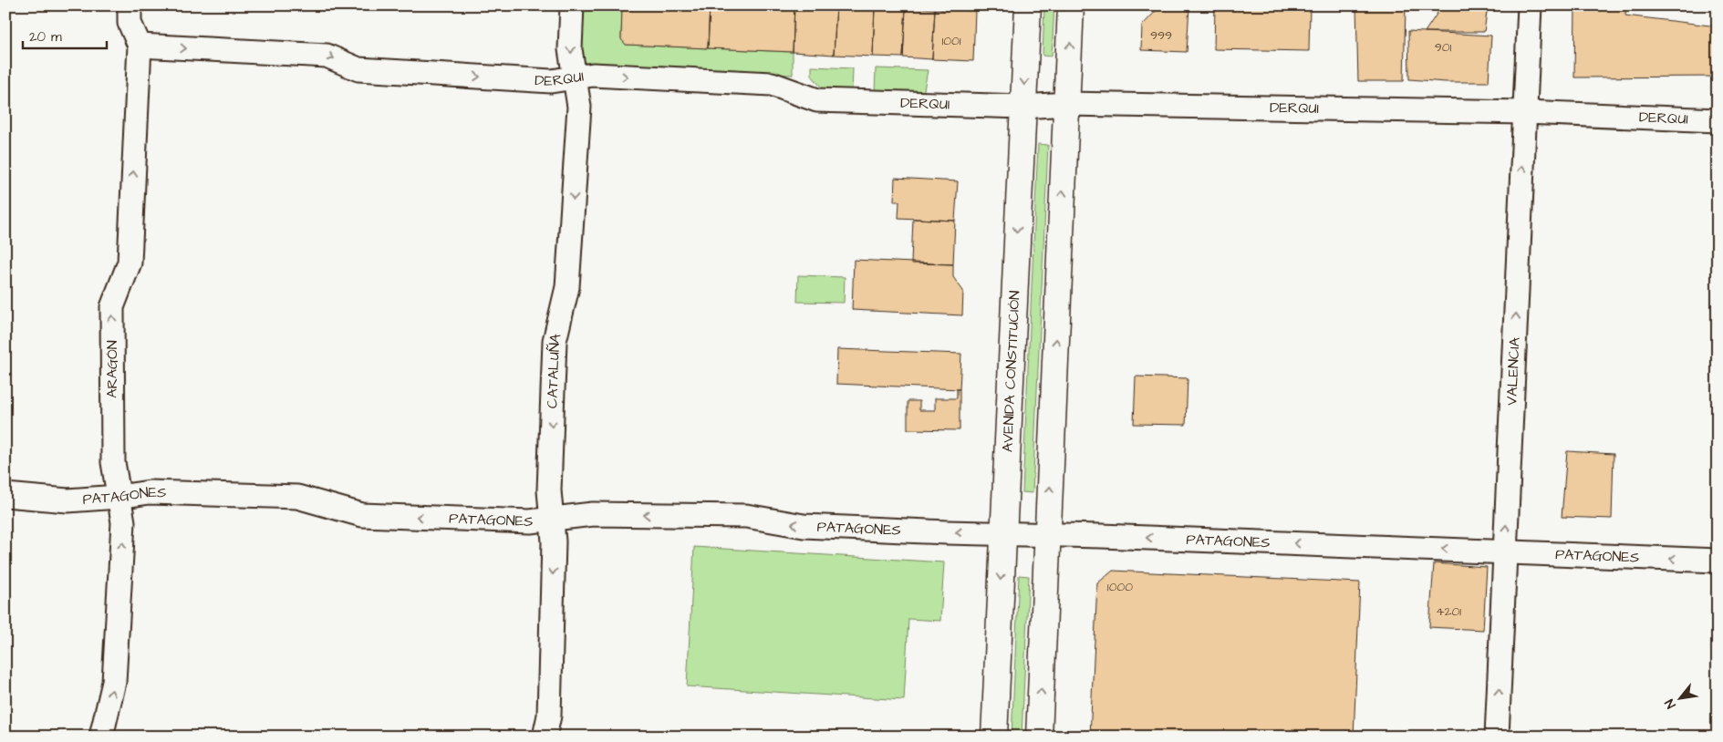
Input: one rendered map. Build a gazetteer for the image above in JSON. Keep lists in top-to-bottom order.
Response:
{
  "streets": {
    "main road": ["AVENIDA CONSTITUCIÓN"],
    "street": [
      "DERQUI",
      "ARAGÓN",
      "CATALUÑA",
      "VALENCIA",
      "PATAGONES"
    ]
  },
  "crossings": [
    ["DERQUI", "ARAGÓN"],
    ["DERQUI", "CATALUÑA"],
    ["DERQUI", "AVENIDA CONSTITUCIÓN"],
    ["DERQUI", "VALENCIA"],
    ["ARAGÓN", "PATAGONES"],
    ["CATALUÑA", "PATAGONES"],
    ["AVENIDA CONSTITUCIÓN", "PATAGONES"],
    ["VALENCIA", "PATAGONES"]
  ],
  "one_way": [
    "DERQUI",
    "ARAGÓN",
    "CATALUÑA",
    "VALENCIA",
    "PATAGONES"
  ],
  "house_numbers": [
    "999",
    "1001",
    "901",
    "1000",
    "4201"
  ],
  "scale_bar": "20 m",
  "north": "bottom left"
}
